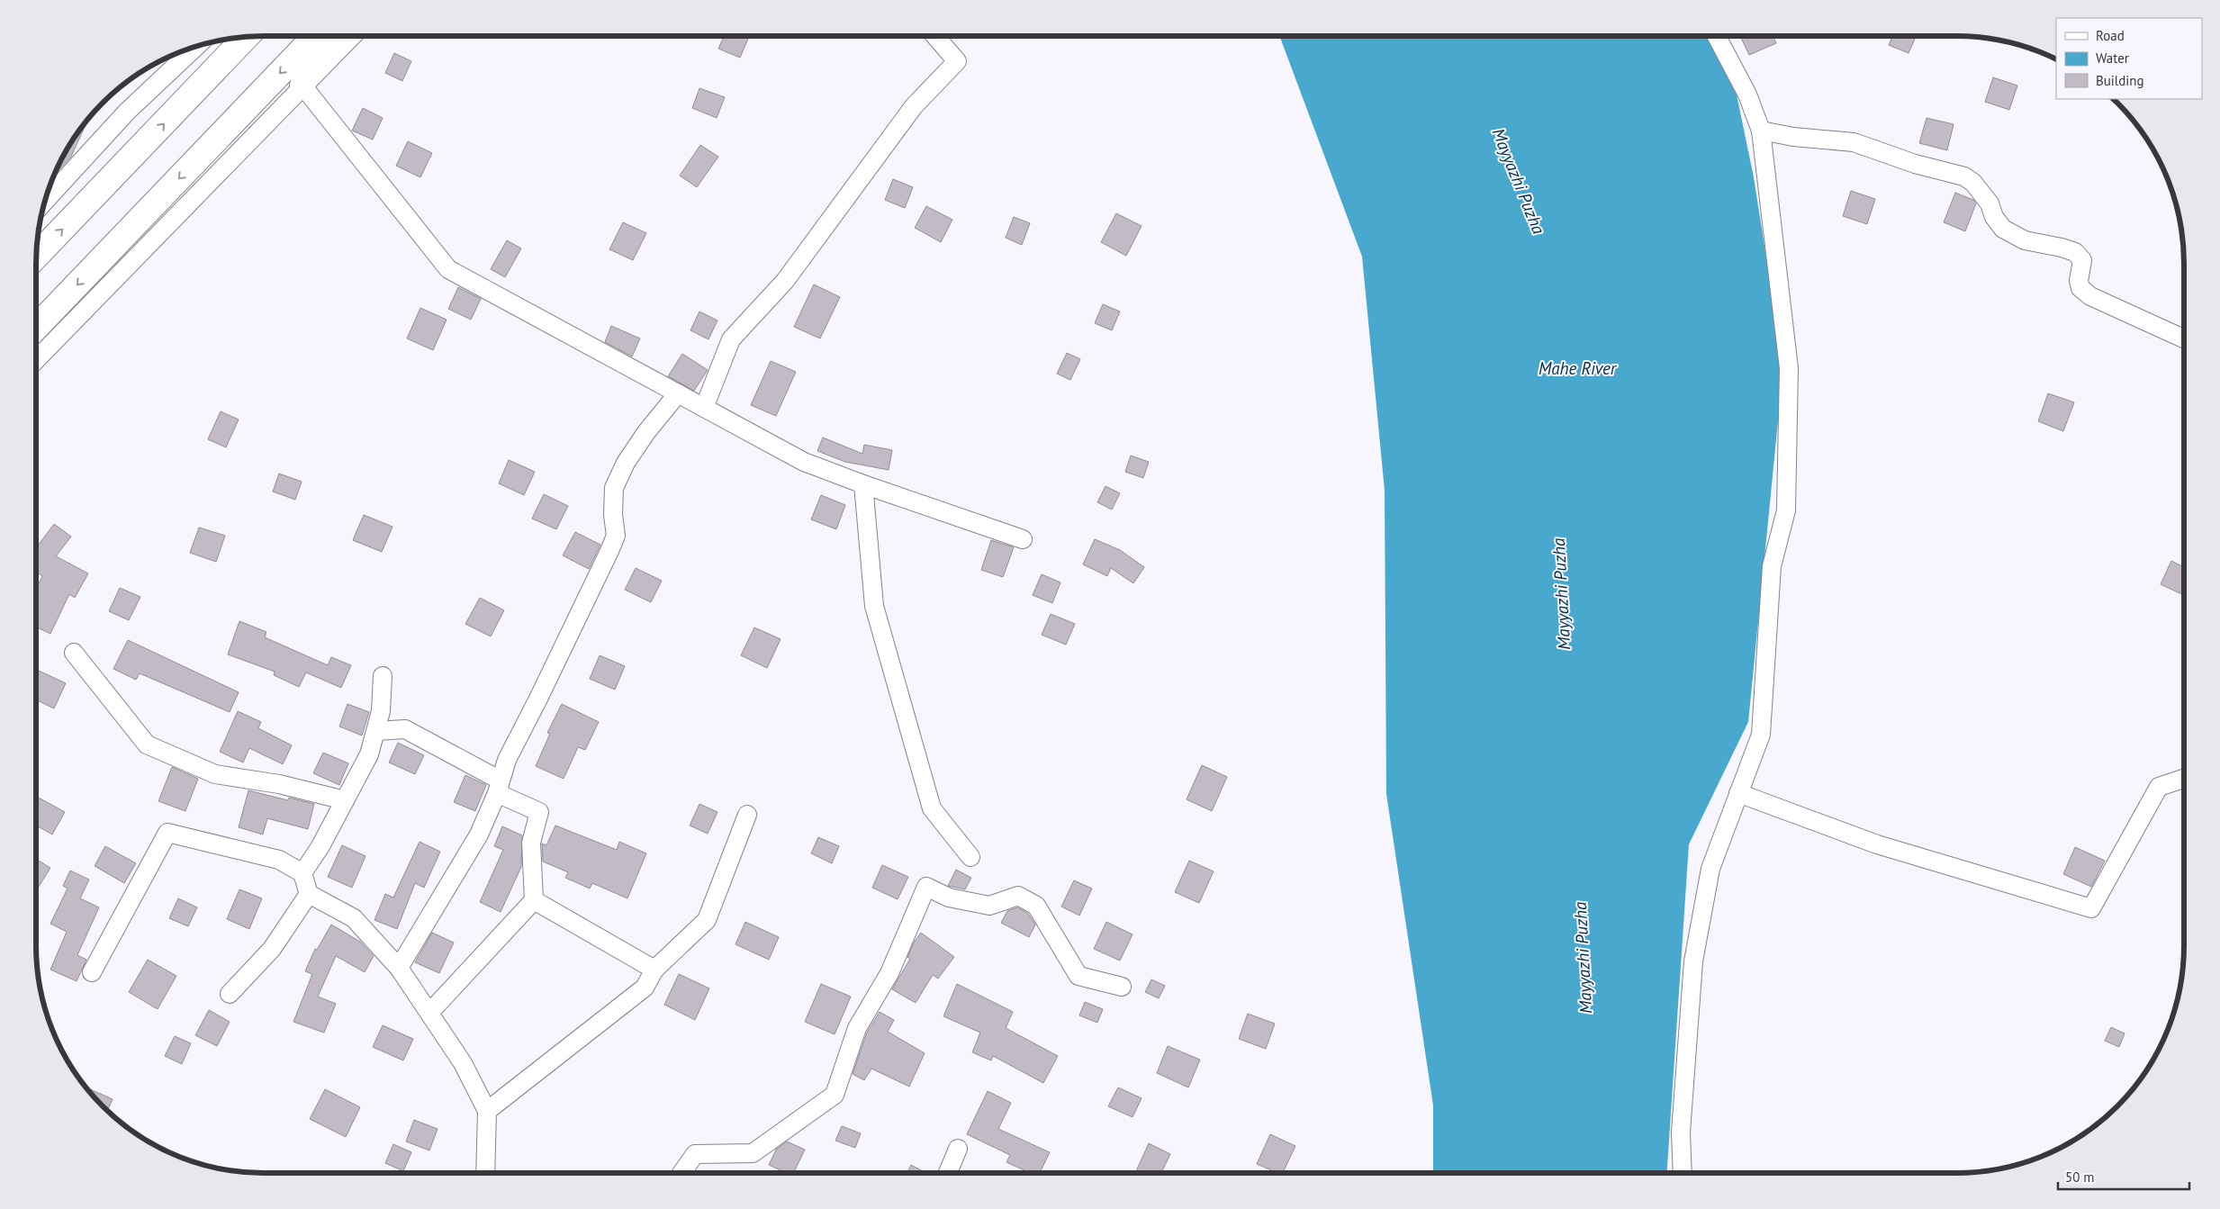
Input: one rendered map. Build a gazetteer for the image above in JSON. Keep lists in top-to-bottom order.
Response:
{
  "water": ["Mayyazhi Puzha", "Mahe River"],
  "legend": ["Road", "Water", "Building"],
  "scale_bar": "50 m"
}
